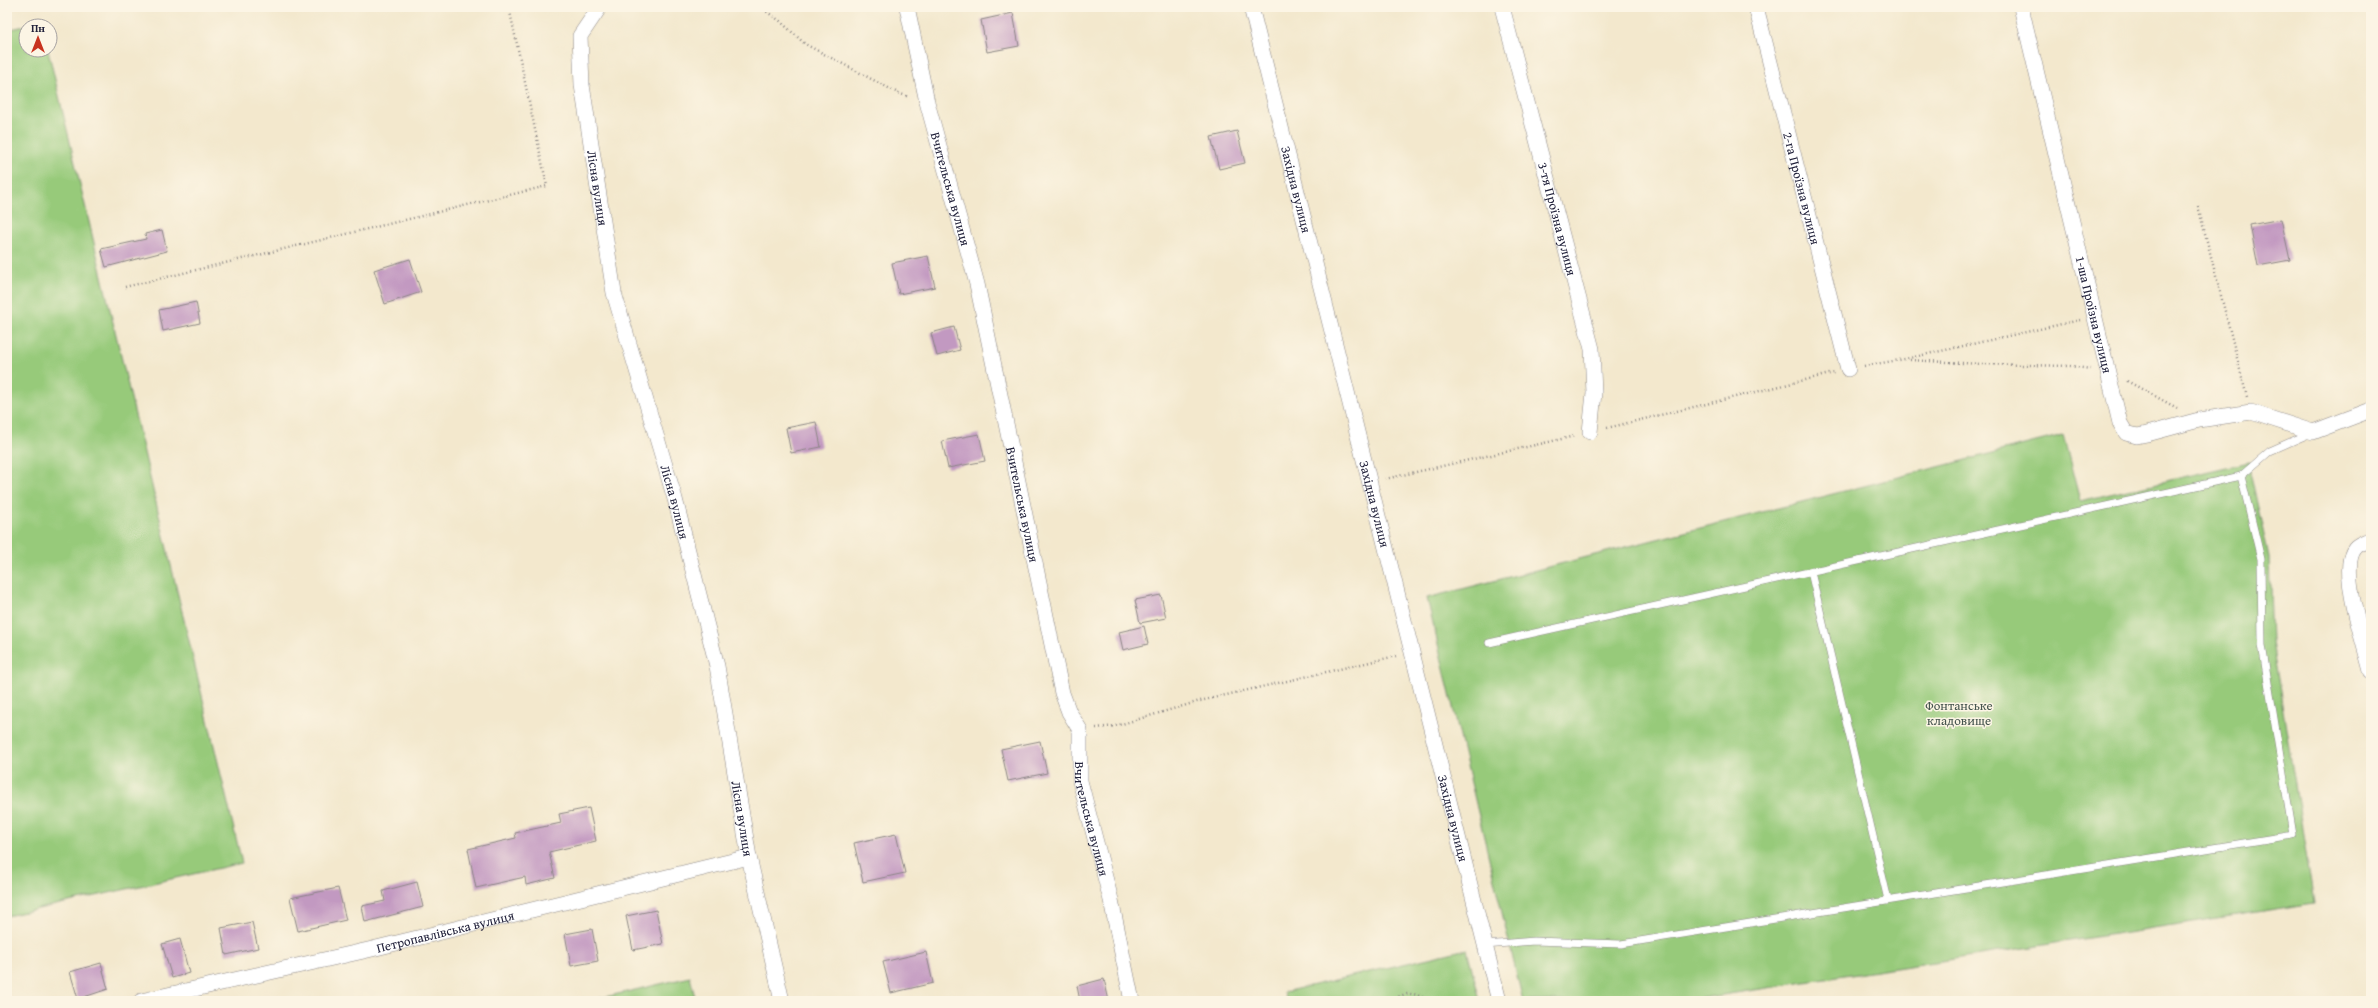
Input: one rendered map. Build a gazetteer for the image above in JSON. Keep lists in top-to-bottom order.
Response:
{
  "streets": {
    "street": [
      "Лісна вулиця",
      "2-га Проїзна вулиця",
      "Вчительська вулиця",
      "Західна вулиця",
      "3-тя Проїзна вулиця",
      "1-ша Проїзна вулиця",
      "Петропавлівська вулиця"
    ]
  },
  "crossings": [
    ["Лісна вулиця", "Петропавлівська вулиця"]
  ],
  "parks": ["Фонтанське кладовище"],
  "north": "top"
}
